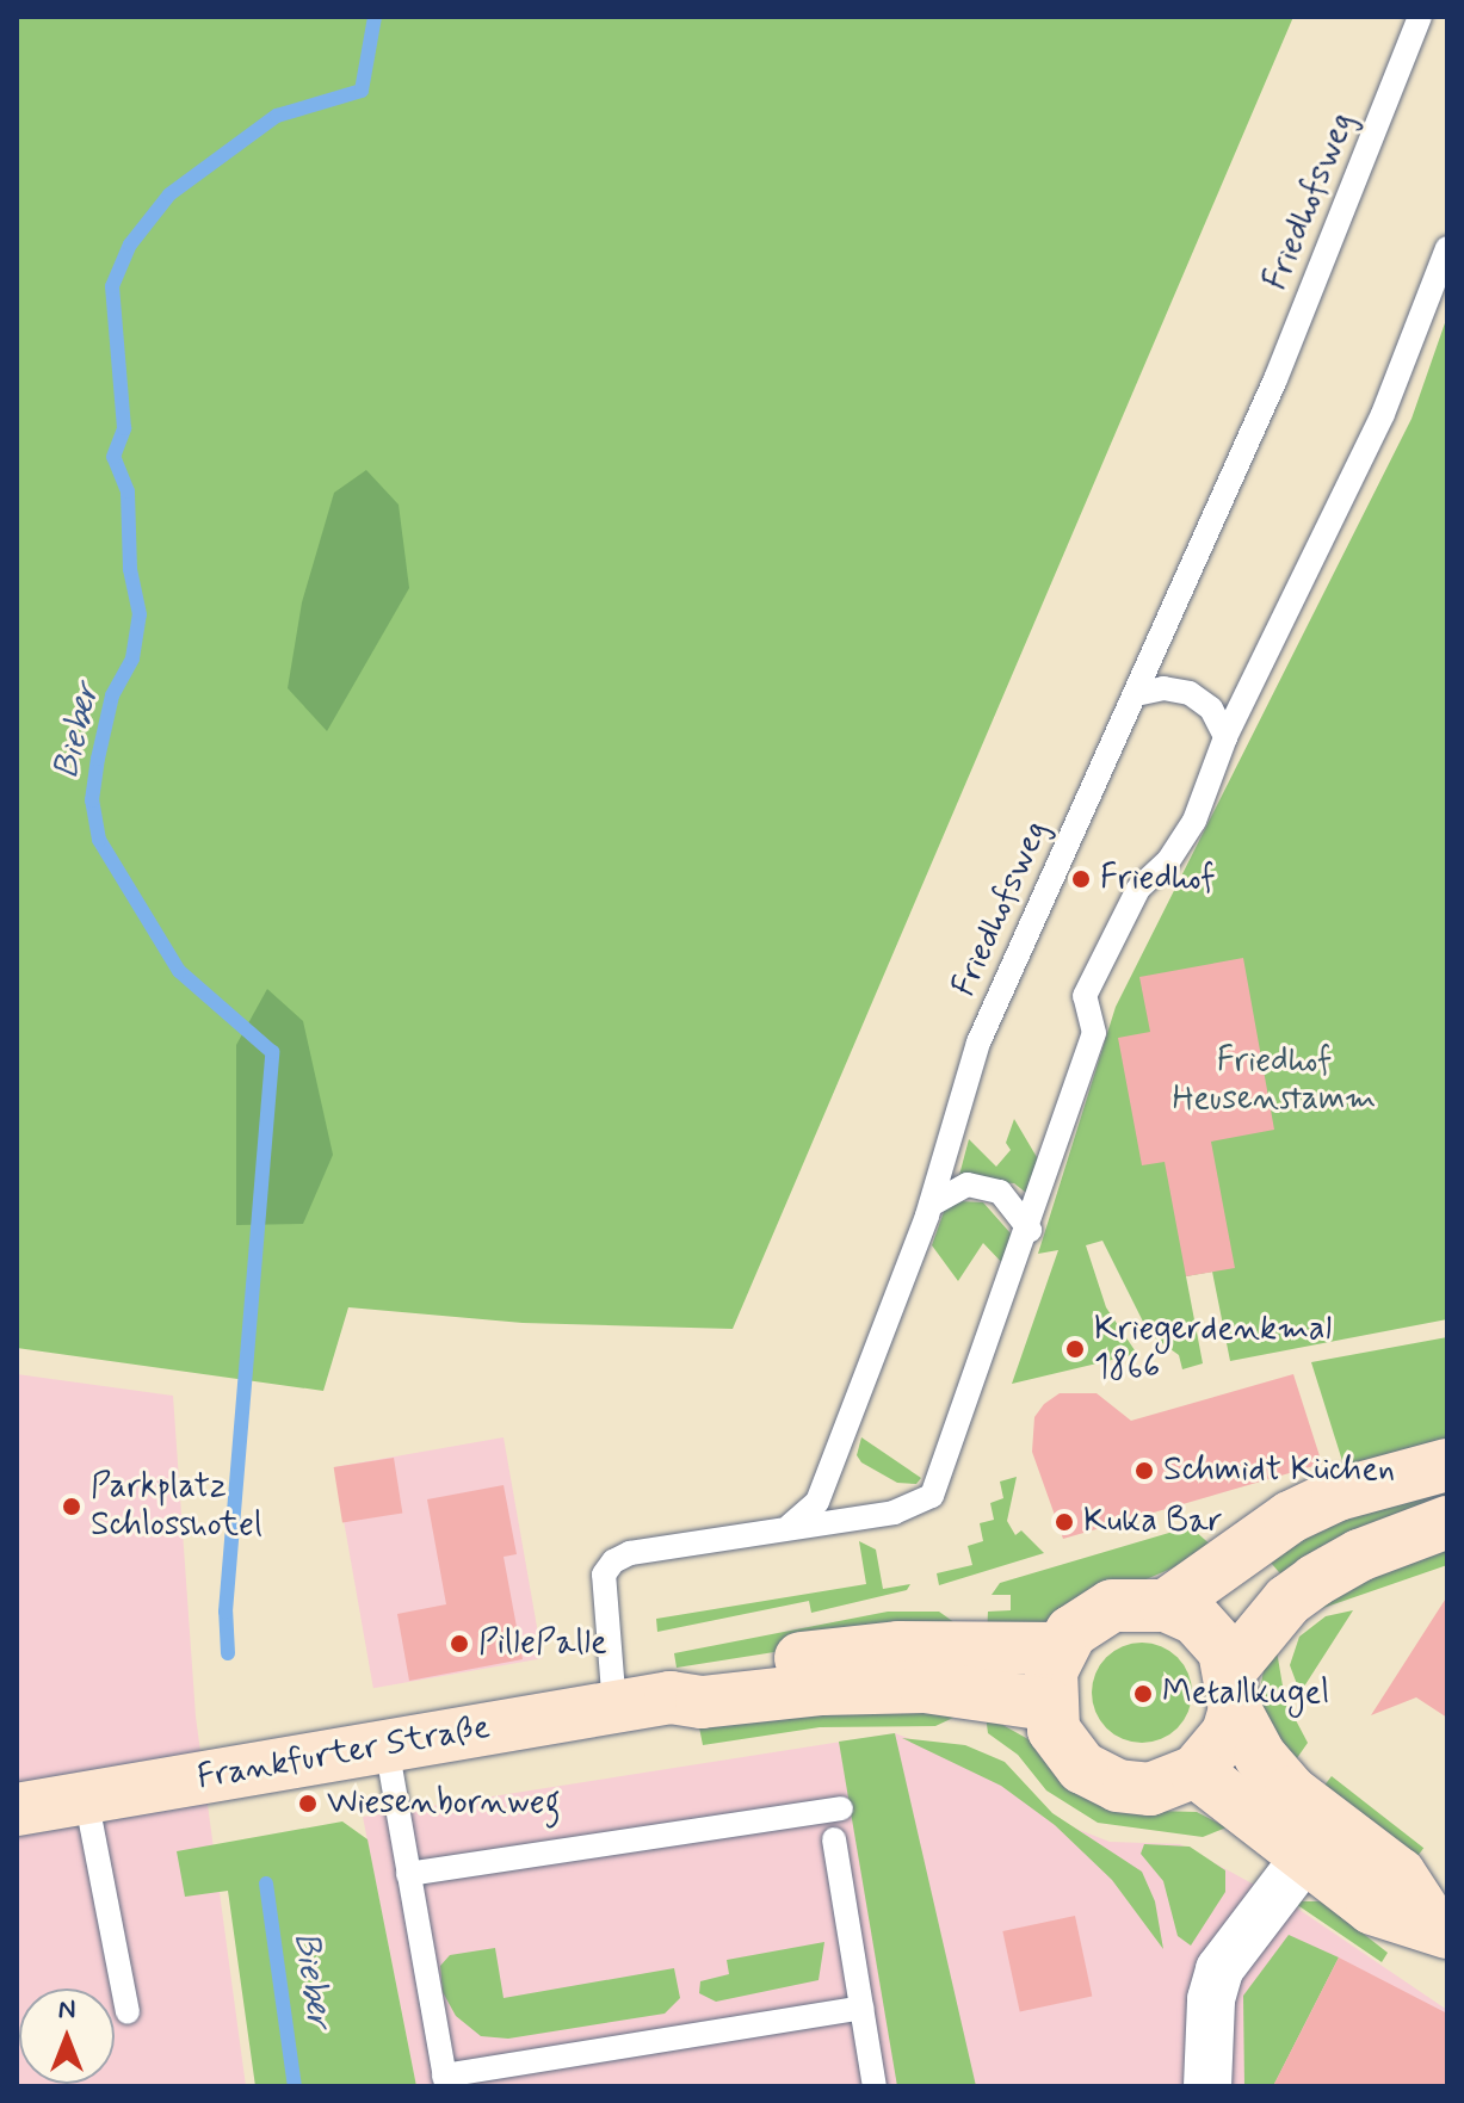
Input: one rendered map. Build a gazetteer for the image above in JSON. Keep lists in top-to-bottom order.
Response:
{
  "streets": {
    "street": ["Frankfurter Straße"],
    "lane": ["Friedhofsweg"]
  },
  "water": ["Bieber"],
  "parks": ["Friedhof Heusenstamm"],
  "places": [
    "Friedhof",
    "Kriegerdenkmal 1866",
    "Schmidt Küchen",
    "Parkplatz Schlosshotel",
    "Kuka Bar",
    "PillePalle",
    "Metallkugel",
    "Wiesenbornweg"
  ],
  "north": "top"
}
